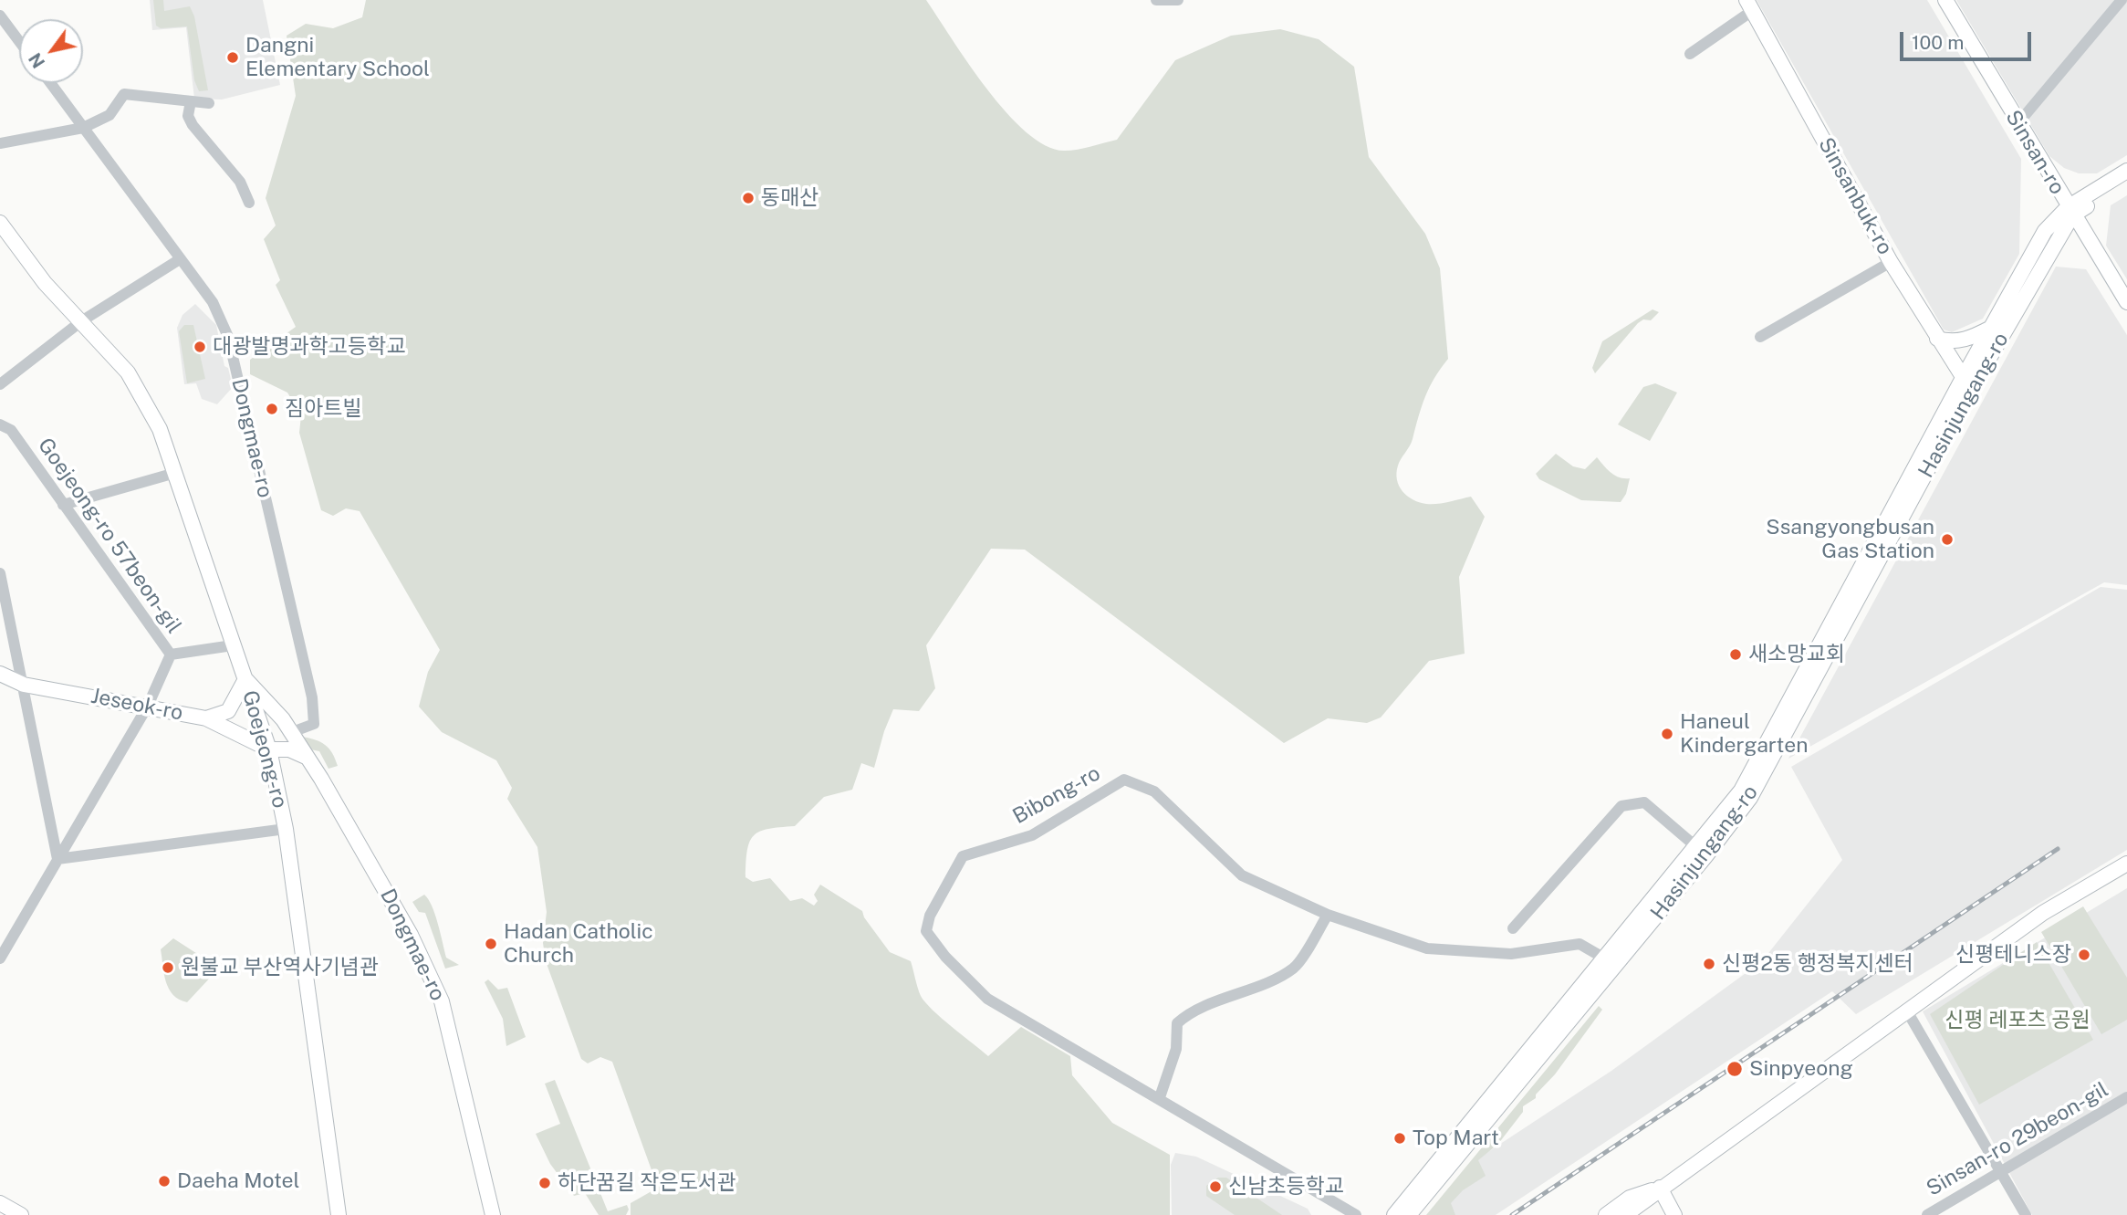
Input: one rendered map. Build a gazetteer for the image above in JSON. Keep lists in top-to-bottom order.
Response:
{
  "streets": {
    "street": [
      "Sinsan-ro",
      "Sinsanbuk-ro",
      "Hasinjungang-ro",
      "Dongmae-ro",
      "Goejeong-ro 57beon-gil",
      "Jeseok-ro",
      "Goejeong-ro",
      "Bibong-ro",
      "Sinsan-ro 29beon-gil"
    ]
  },
  "crossings": [
    ["Sinsan-ro", "Hasinjungang-ro"],
    ["Sinsanbuk-ro", "Hasinjungang-ro"],
    ["Hasinjungang-ro", "Bibong-ro"],
    ["Dongmae-ro", "Jeseok-ro"],
    ["Dongmae-ro", "Goejeong-ro"],
    ["Goejeong-ro 57beon-gil", "Goejeong-ro"],
    ["Jeseok-ro", "Goejeong-ro"]
  ],
  "parks": ["신평 레포츠 공원"],
  "places": [
    "Dangni Elementary School",
    "동매산",
    "대광발명과학고등학교",
    "짐아트빌",
    "Ssangyongbusan Gas Station",
    "새소망교회",
    "Haneul Kindergarten",
    "Hadan Catholic Church",
    "신평테니스장",
    "신평2동 행정복지센터",
    "원불교 부산역사기념관",
    "Sinpyeong",
    "Top Mart",
    "Daeha Motel",
    "하단꿈길 작은도서관",
    "신남초등학교"
  ],
  "scale_bar": "100 m",
  "north": "bottom left"
}
